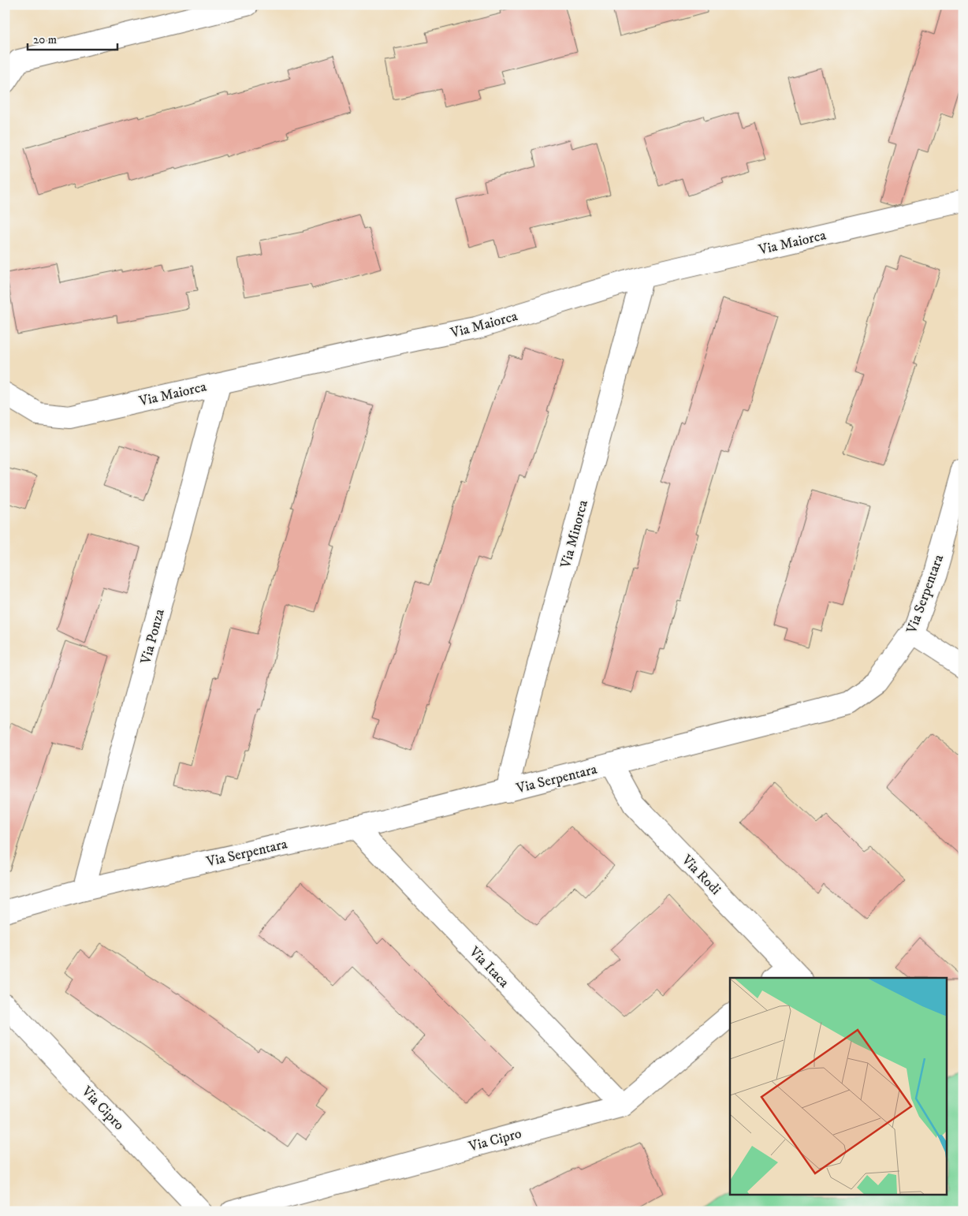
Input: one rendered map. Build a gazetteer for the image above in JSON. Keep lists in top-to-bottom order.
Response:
{
  "streets": {
    "street": [
      "Via Maiorca",
      "Via Minorca",
      "Via Serpentara",
      "Via Ponza",
      "Via Rodi",
      "Via Itaca",
      "Via Cipro"
    ]
  },
  "crossings": [
    ["Via Maiorca", "Via Minorca"],
    ["Via Maiorca", "Via Ponza"],
    ["Via Minorca", "Via Serpentara"],
    ["Via Serpentara", "Via Ponza"],
    ["Via Serpentara", "Via Rodi"],
    ["Via Serpentara", "Via Itaca"],
    ["Via Itaca", "Via Cipro"]
  ],
  "scale_bar": "20 m"
}
